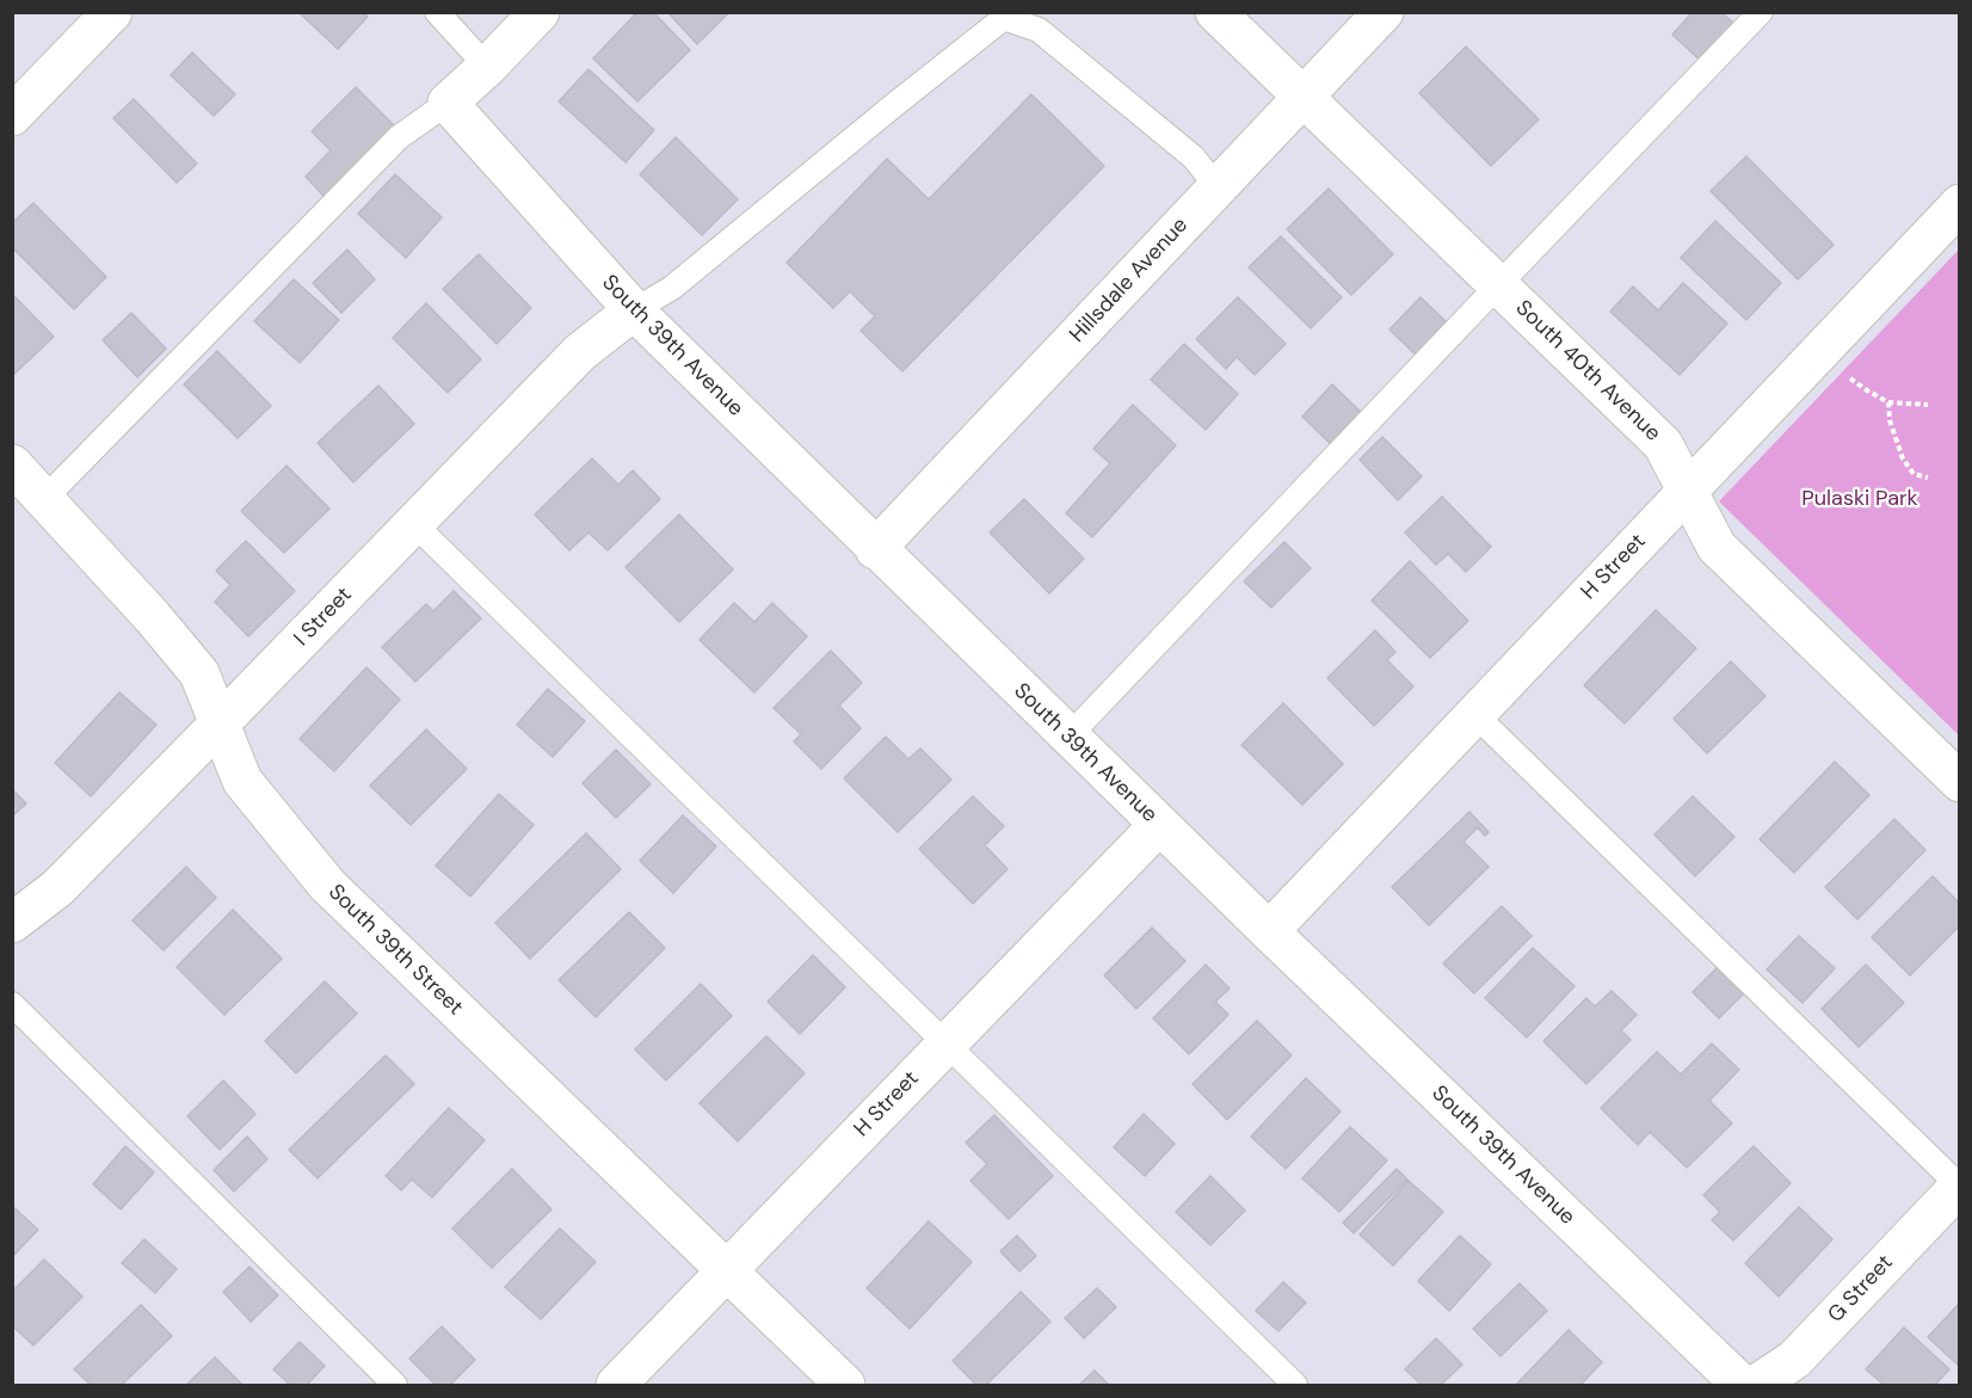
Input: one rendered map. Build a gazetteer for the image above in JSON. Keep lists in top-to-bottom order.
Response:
{
  "streets": {
    "street": [
      "Hillsdale Avenue",
      "South 39th Avenue",
      "South 40th Avenue",
      "H Street",
      "I Street",
      "South 39th Street",
      "G Street"
    ]
  },
  "crossings": [
    ["Hillsdale Avenue", "South 39th Avenue"],
    ["Hillsdale Avenue", "South 40th Avenue"],
    ["South 39th Avenue", "H Street"],
    ["South 39th Avenue", "I Street"],
    ["South 40th Avenue", "H Street"],
    ["H Street", "South 39th Street"],
    ["I Street", "South 39th Street"]
  ],
  "parks": ["Pulaski Park"]
}
